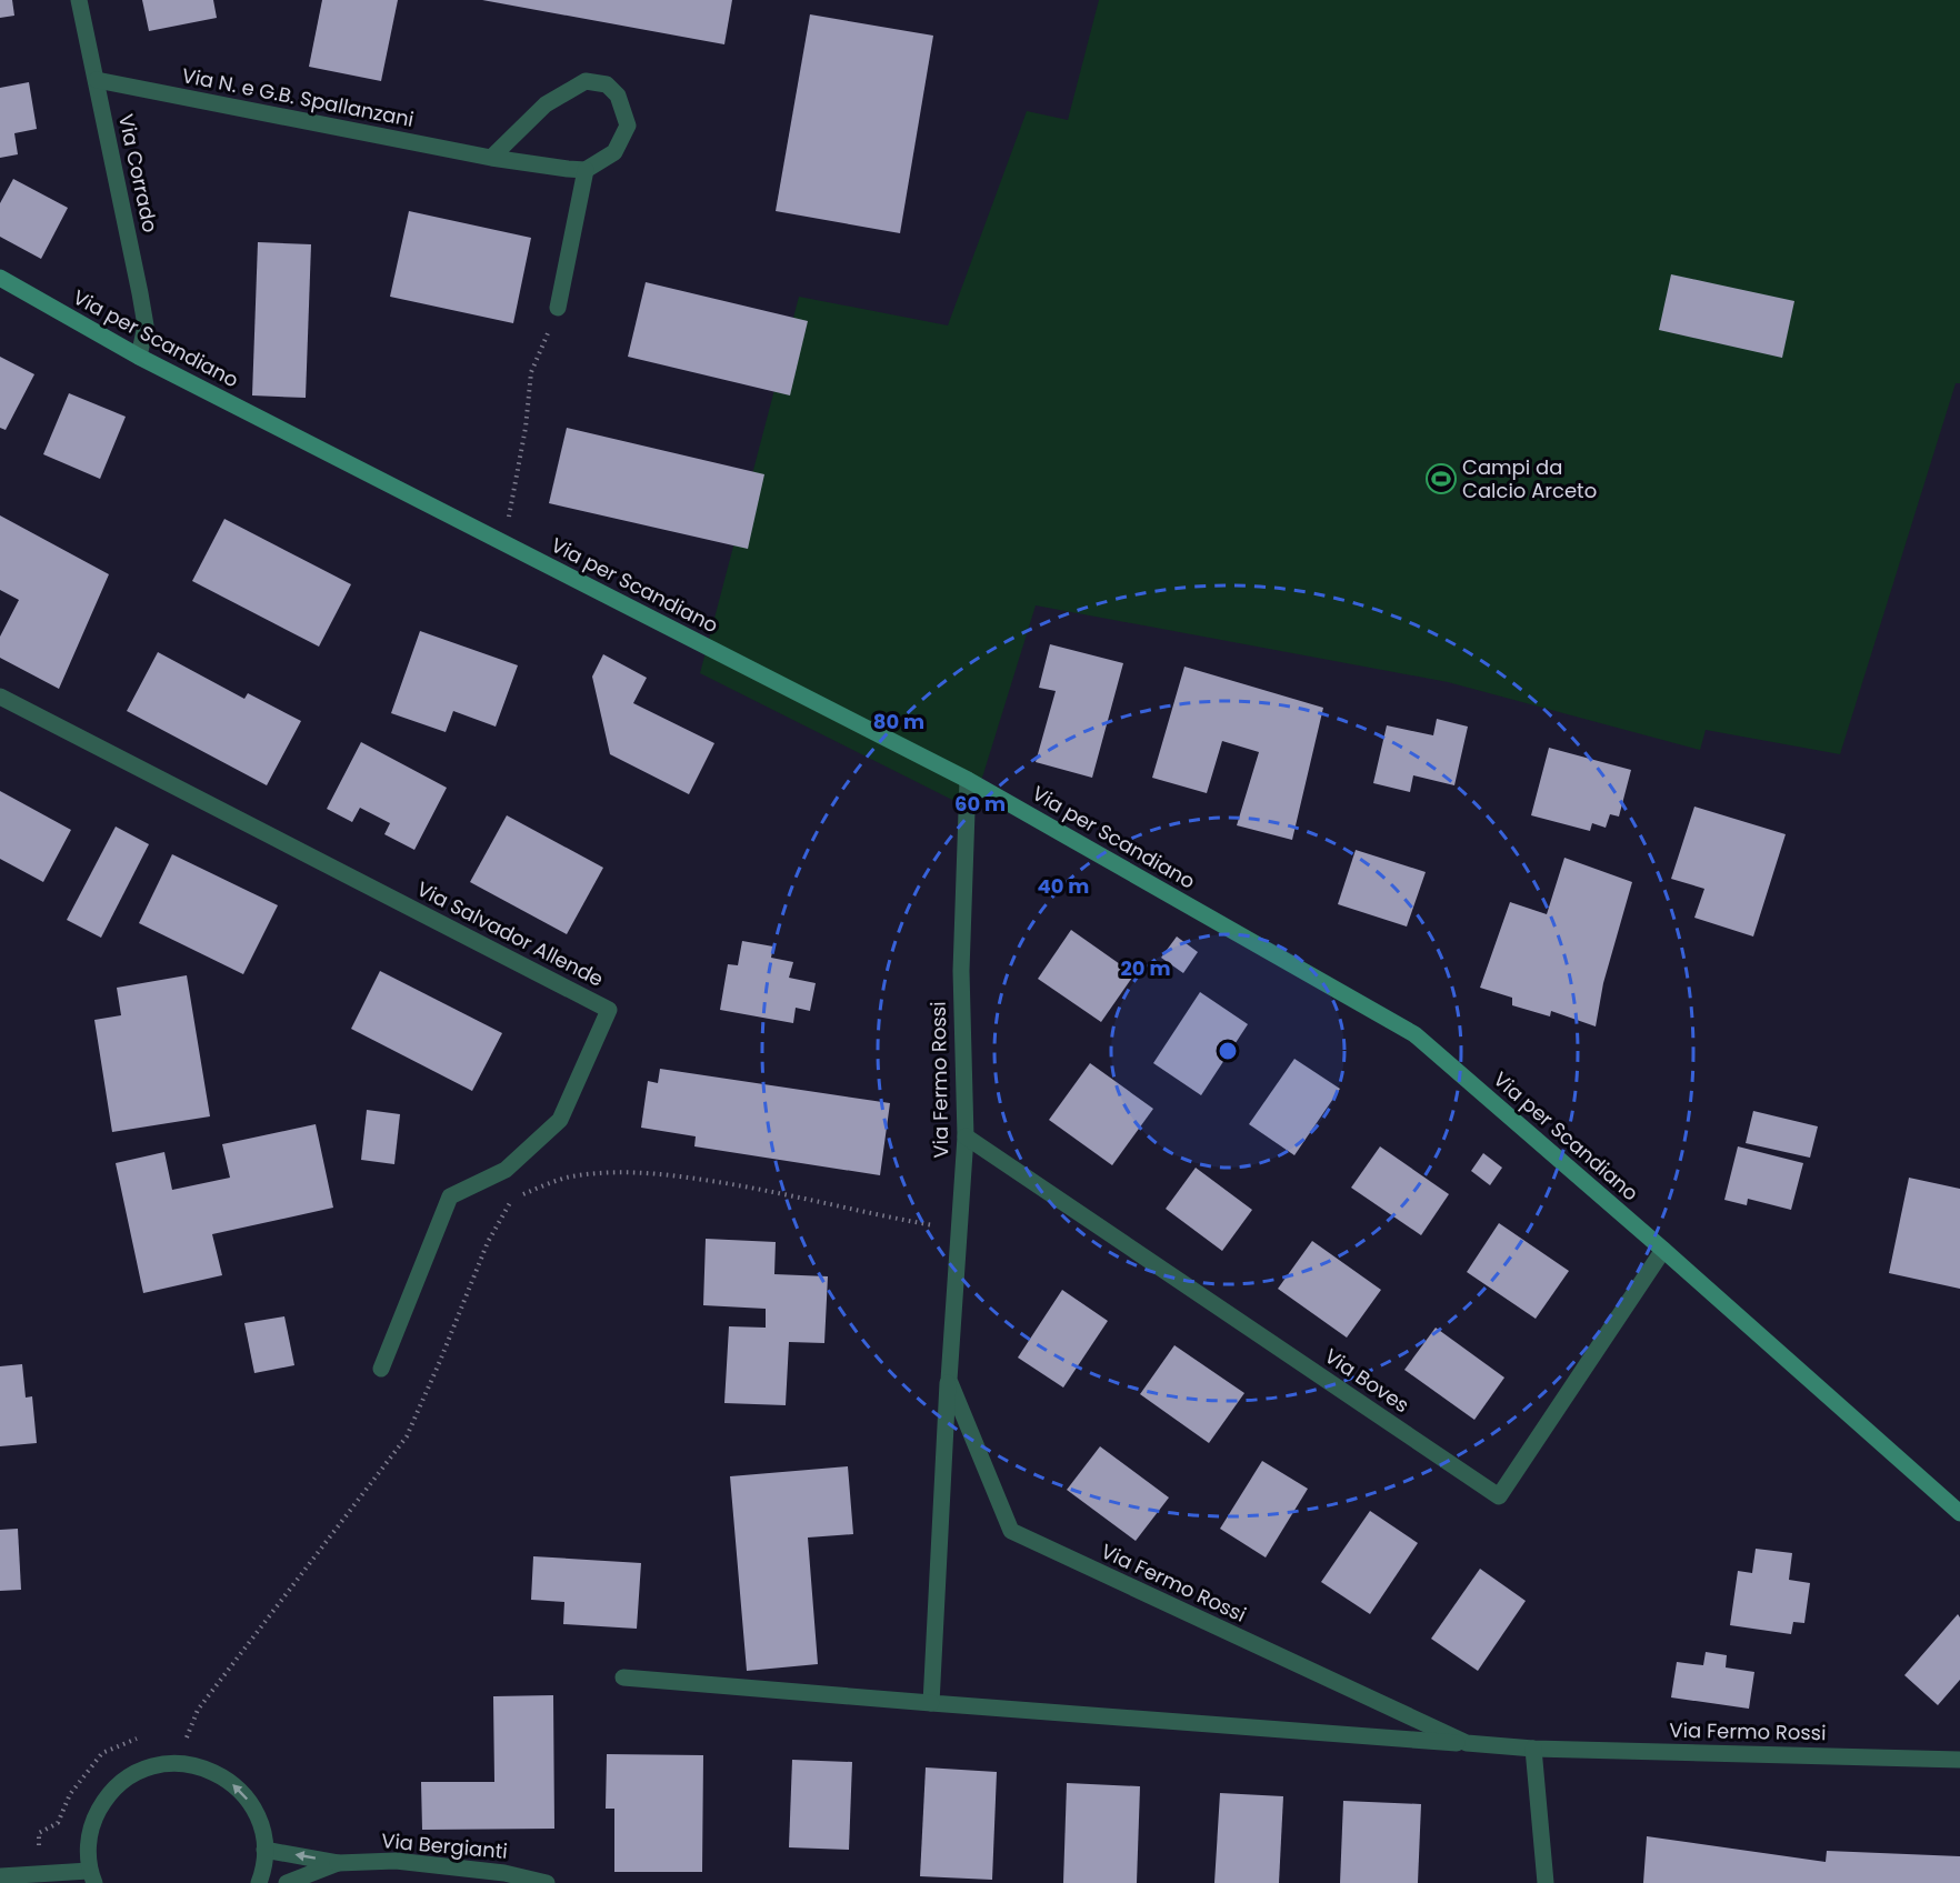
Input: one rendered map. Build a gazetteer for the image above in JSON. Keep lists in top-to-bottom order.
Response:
{
  "streets": {
    "street": [
      "Via N. e G.B. Spallanzani",
      "Via Corrado",
      "Via per Scandiano",
      "Via Salvador Allende",
      "Via Fermo Rossi",
      "Via Boves",
      "Via Bergianti"
    ]
  },
  "crossings": [
    ["Via N. e G.B. Spallanzani", "Via Corrado"],
    ["Via Corrado", "Via per Scandiano"],
    ["Via per Scandiano", "Via Fermo Rossi"],
    ["Via per Scandiano", "Via Boves"],
    ["Via Fermo Rossi", "Via Boves"]
  ],
  "places": {
    "sports": ["Campi da Calcio Arceto"]
  },
  "rings": [
    "80 m",
    "60 m",
    "40 m",
    "20 m"
  ]
}
